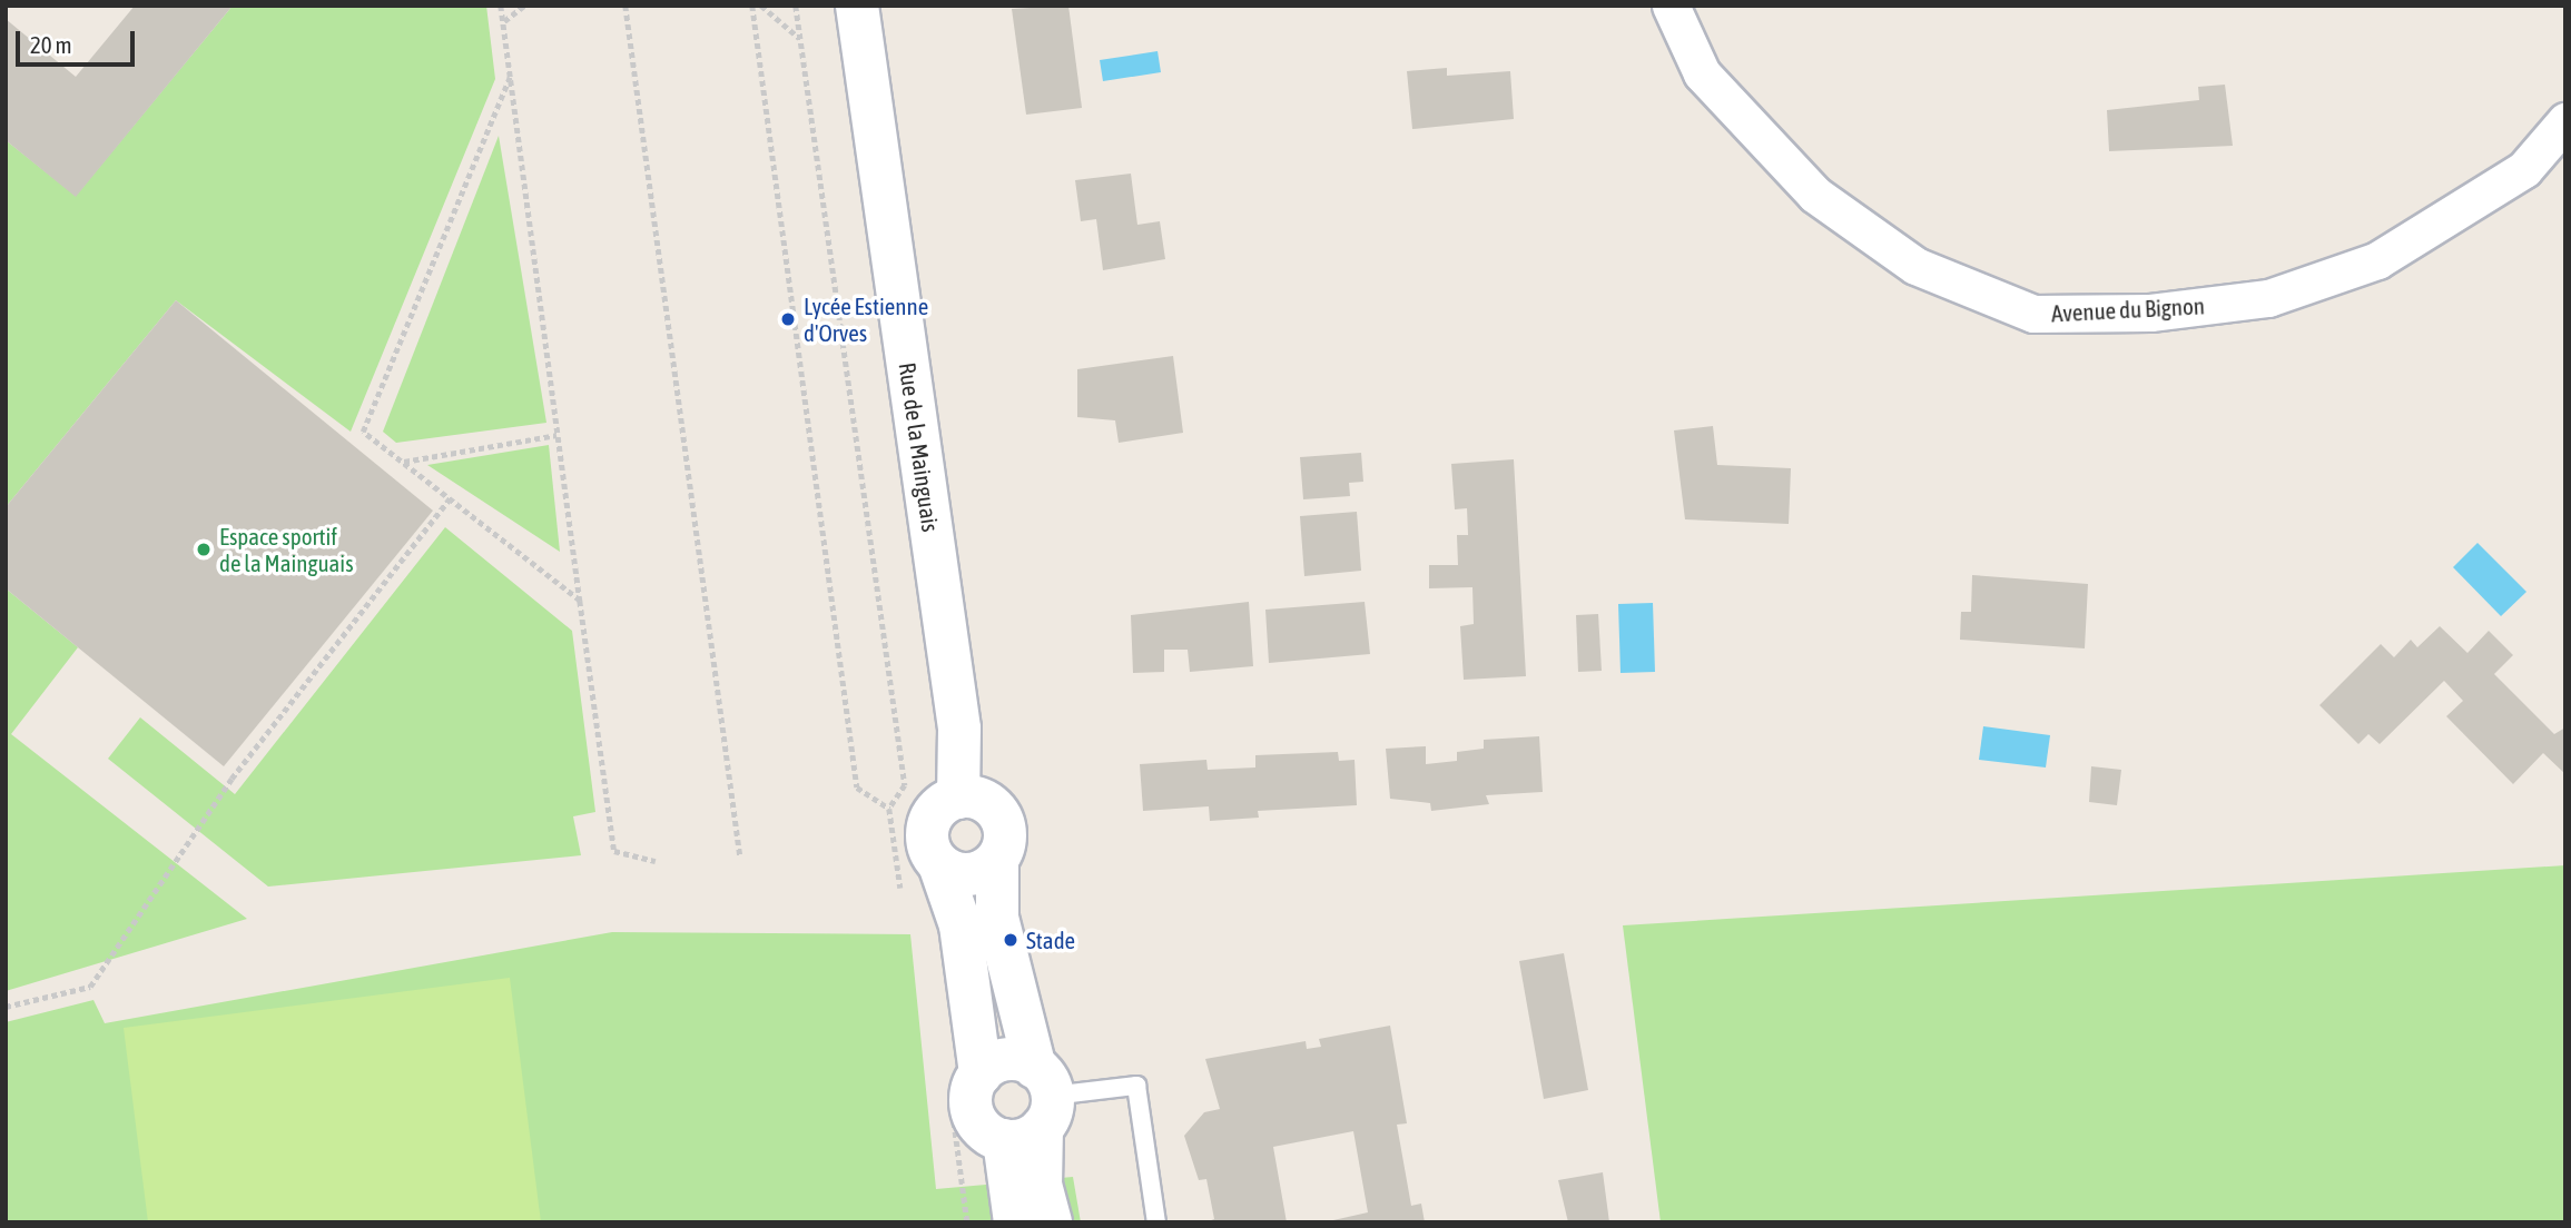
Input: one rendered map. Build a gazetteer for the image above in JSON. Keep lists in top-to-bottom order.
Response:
{
  "streets": {
    "street": ["Avenue du Bignon", "Rue de la Mainguais"]
  },
  "places": ["Lycée Estienne d'Orves", "Espace sportif de la Mainguais", "Stade"],
  "scale_bar": "20 m"
}
